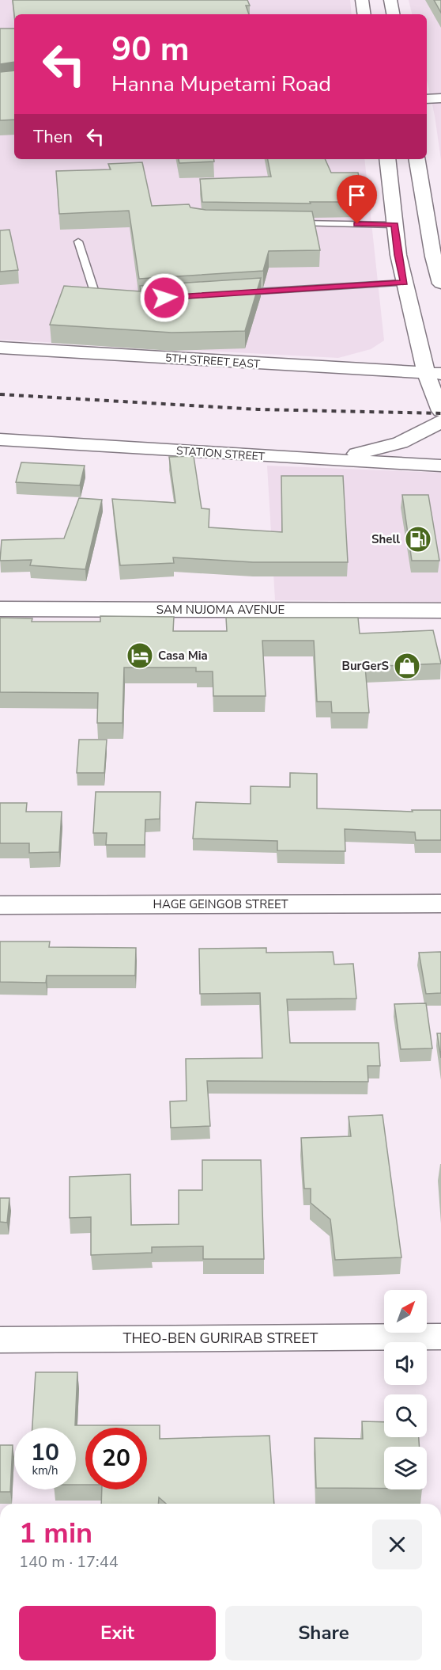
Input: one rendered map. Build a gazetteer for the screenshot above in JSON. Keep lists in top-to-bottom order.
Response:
{
  "streets": {
    "main road": ["SAM NUJOMA AVENUE"],
    "street": [
      "5TH STREET EAST",
      "STATION STREET",
      "HAGE GEINGOB STREET",
      "THEO-BEN GURIRAB STREET"
    ]
  },
  "places": {
    "fuel station": ["Shell"],
    "hotel": ["Casa Mia"],
    "shop": ["BurGerS"]
  },
  "north": "top right",
  "page": {
    "turn": ["90 m", "Hanna Mupetami Road"],
    "then": "Then",
    "speed": "10 km/h",
    "limit": "20",
    "heading": ["1 min", "140 m · 17:44"],
    "buttons": ["Exit", "Share"]
  }
}
